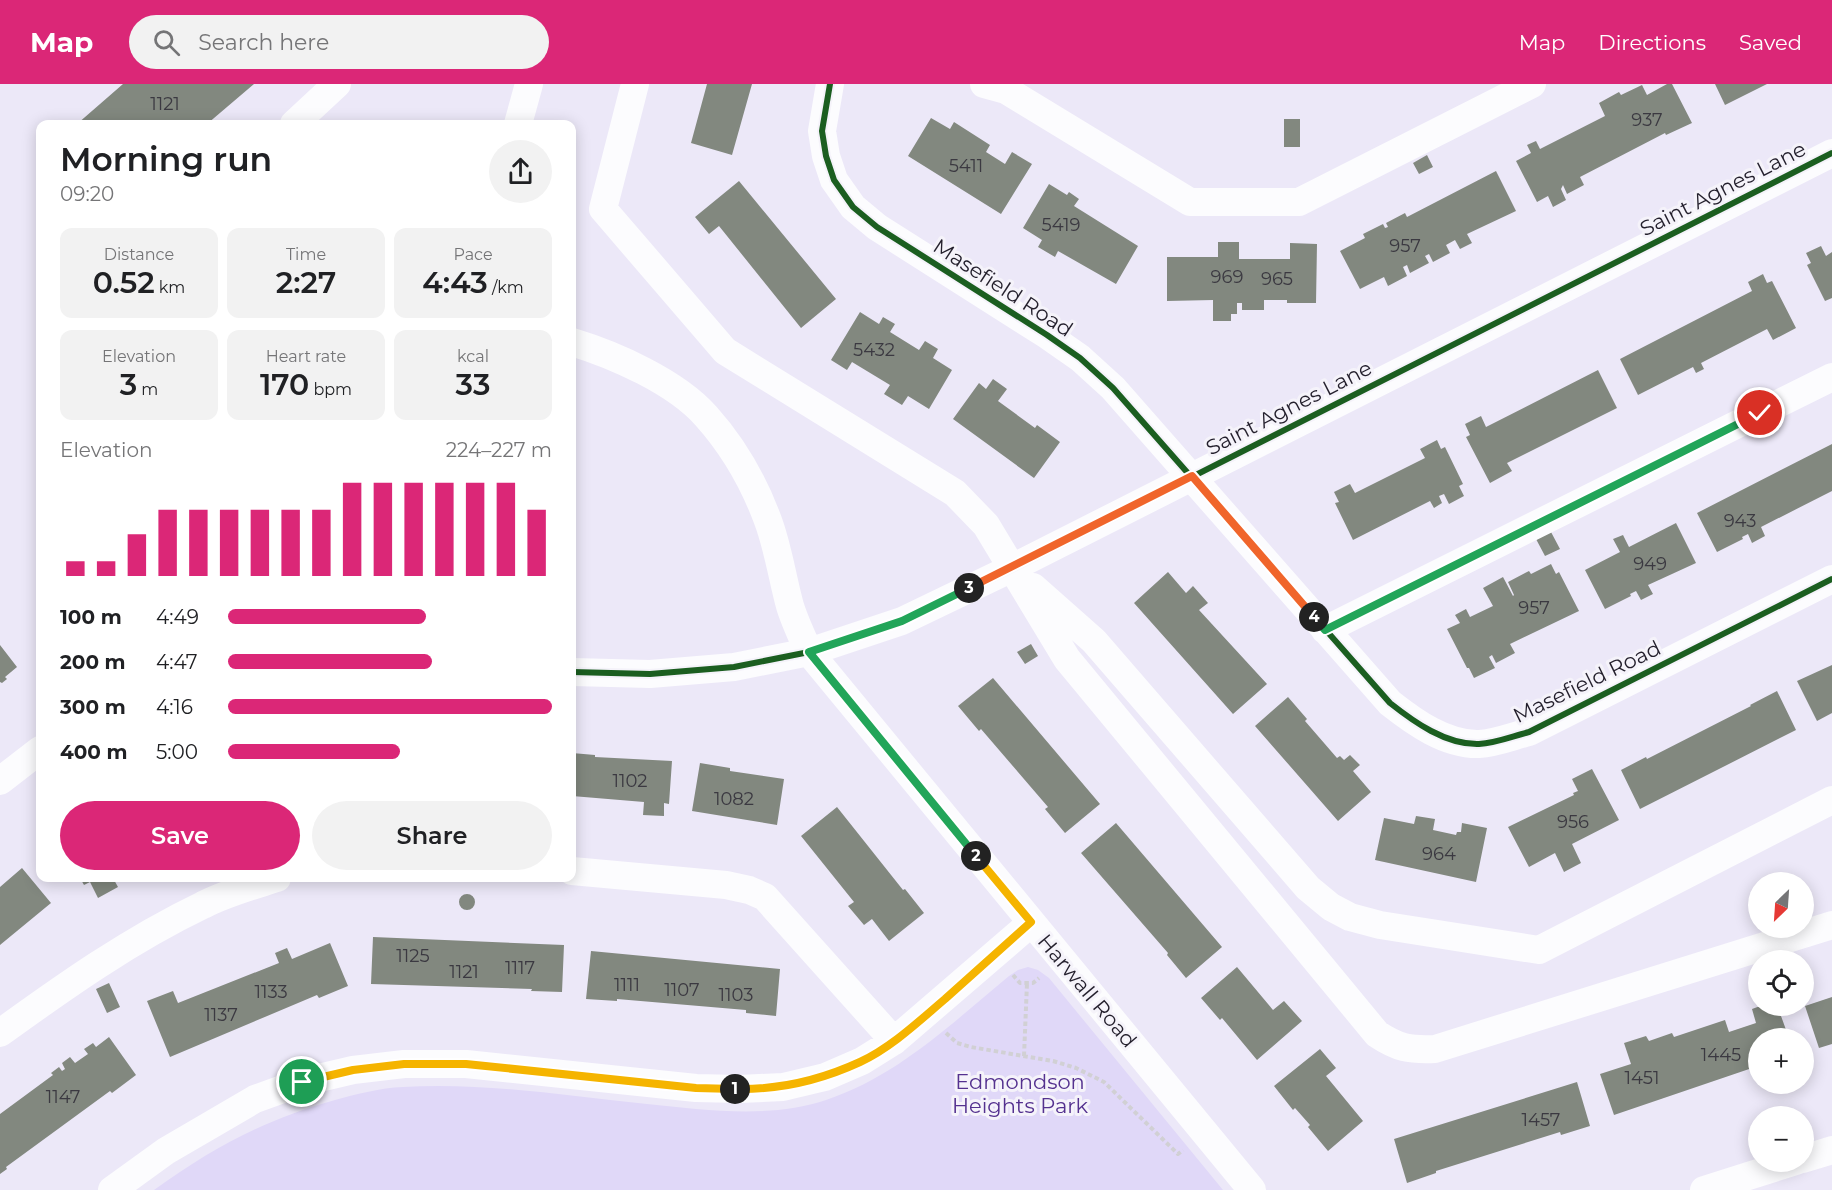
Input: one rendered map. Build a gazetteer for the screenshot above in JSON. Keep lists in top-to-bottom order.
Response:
{
  "streets": {
    "street": ["Saint Agnes Lane", "Masefield Road", "Harwall Road"]
  },
  "crossings": [
    ["Saint Agnes Lane", "Masefield Road"],
    ["Saint Agnes Lane", "Harwall Road"]
  ],
  "parks": ["Edmondson Heights Park"],
  "house_numbers": [
    "1121",
    "937",
    "5411",
    "5419",
    "957",
    "969",
    "965",
    "5432",
    "943",
    "949",
    "957",
    "1102",
    "1082",
    "956",
    "964",
    "1125",
    "1117",
    "1121",
    "1111",
    "1107",
    "1133",
    "1103",
    "1137",
    "1445",
    "1451",
    "1147",
    "1457"
  ],
  "north": "bottom left",
  "page": {
    "header": "Map",
    "search": "Search here",
    "nav": ["Map", "Directions", "Saved"],
    "heading": ["Morning run", "09:20"],
    "stats": [
      ["Distance", "0.52 km"],
      ["Time", "2:27"],
      ["Pace", "4:43 /km"],
      ["Elevation", "3 m"],
      ["Heart rate", "170 bpm"],
      ["kcal", "33"]
    ],
    "chart": ["Elevation", "224–227 m"],
    "pins": [
      "3",
      "4",
      "2",
      "1"
    ],
    "list": [
      {
        "name": "100 m",
        "note": "4:49"
      },
      {
        "name": "200 m",
        "note": "4:47"
      },
      {
        "name": "300 m",
        "note": "4:16"
      },
      {
        "name": "400 m",
        "note": "5:00"
      }
    ],
    "buttons": ["Save", "Share"],
    "map_buttons": ["+", "−"]
  }
}
